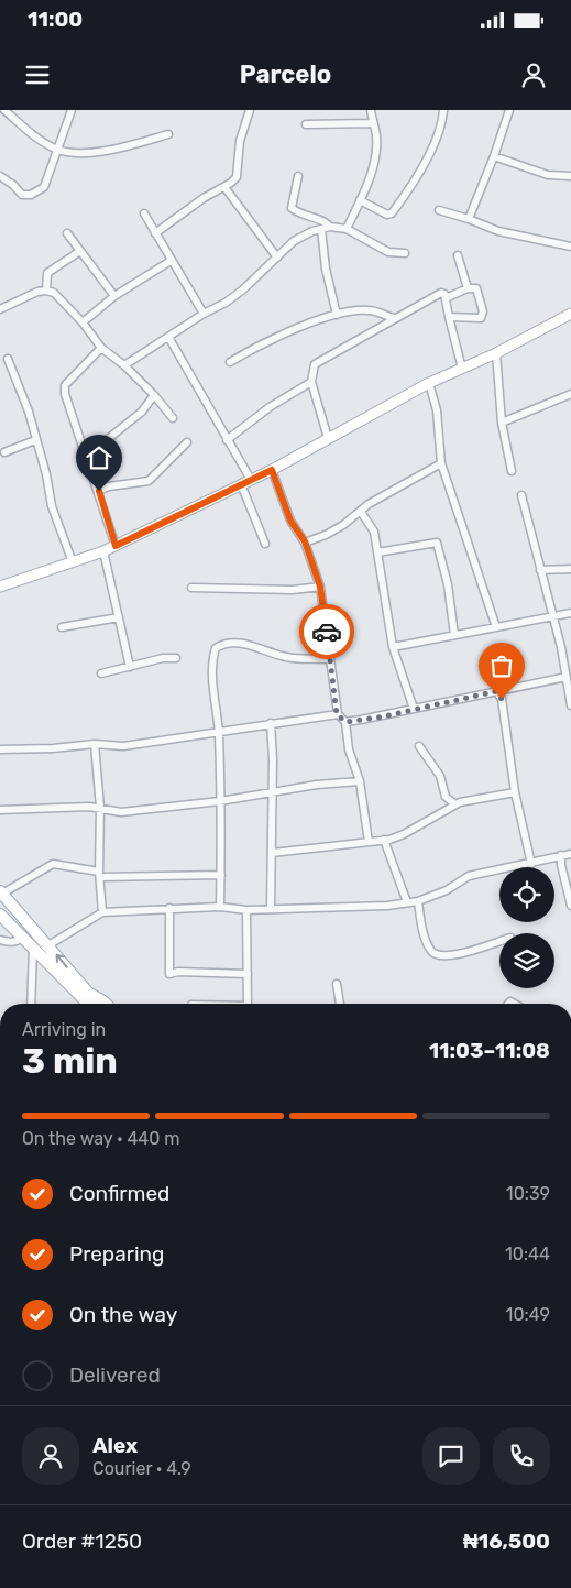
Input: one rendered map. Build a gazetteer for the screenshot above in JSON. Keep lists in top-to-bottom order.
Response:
{
  "page": {
    "status": "11:00",
    "header": "Parcelo",
    "heading": ["3 min", "Arriving in", "11:03–11:08"],
    "panel": [
      "Alex",
      "Courier · 4.9",
      "Order #1250",
      "₦16,500"
    ],
    "bar": "On the way · 440 m",
    "list": [
      ["Confirmed", "10:39"],
      ["Preparing", "10:44"],
      ["On the way", "10:49"],
      "Delivered"
    ]
  }
}
